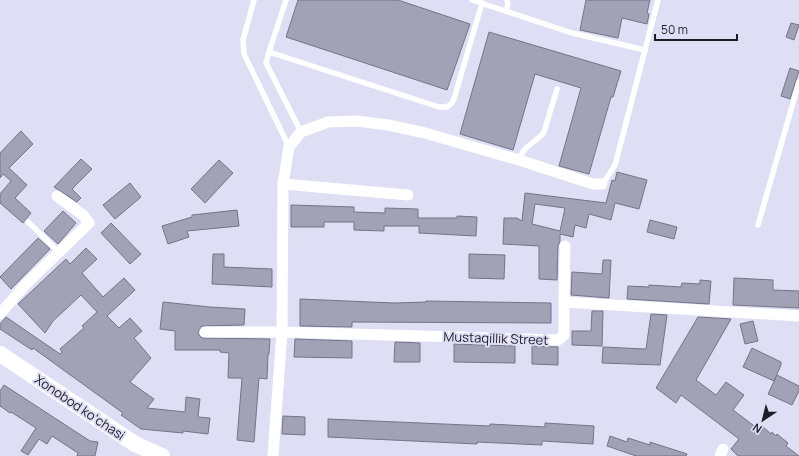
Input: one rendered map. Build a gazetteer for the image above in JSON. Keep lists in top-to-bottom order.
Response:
{
  "streets": {
    "main road": ["Xonobod koʻchasi"],
    "street": ["Mustaqillik Street"]
  },
  "scale_bar": "50 m",
  "north": "bottom left"
}
